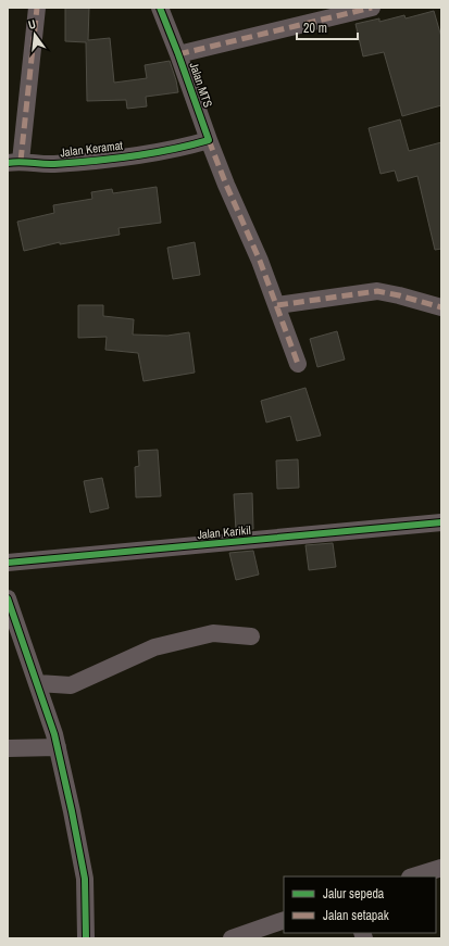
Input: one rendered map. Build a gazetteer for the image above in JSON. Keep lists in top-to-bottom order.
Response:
{
  "streets": {
    "street": ["Jalan MTS", "Jalan Keramat", "Jalan Karikil"]
  },
  "crossings": [
    ["Jalan MTS", "Jalan Keramat"]
  ],
  "legend": ["Jalur sepeda", "Jalan setapak"],
  "scale_bar": "20 m",
  "north": "top"
}
